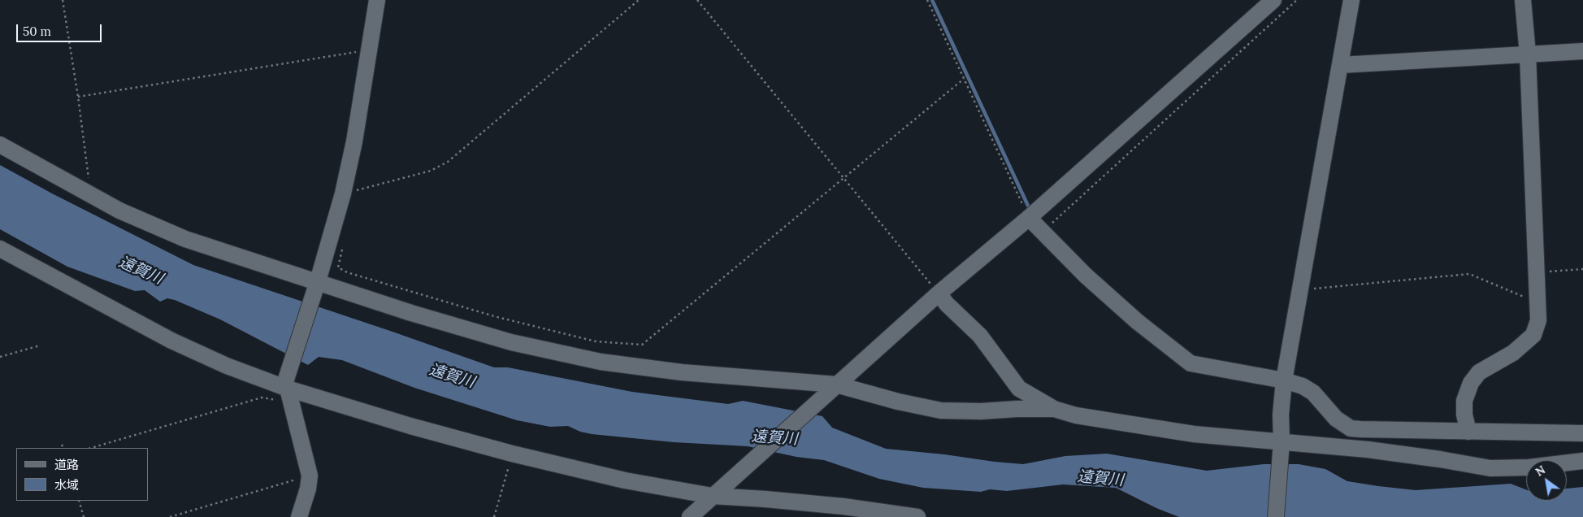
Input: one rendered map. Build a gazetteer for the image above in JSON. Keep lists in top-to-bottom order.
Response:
{
  "water": ["遠賀川"],
  "legend": ["道路", "水域"],
  "scale_bar": "50 m",
  "north": "top left"
}
